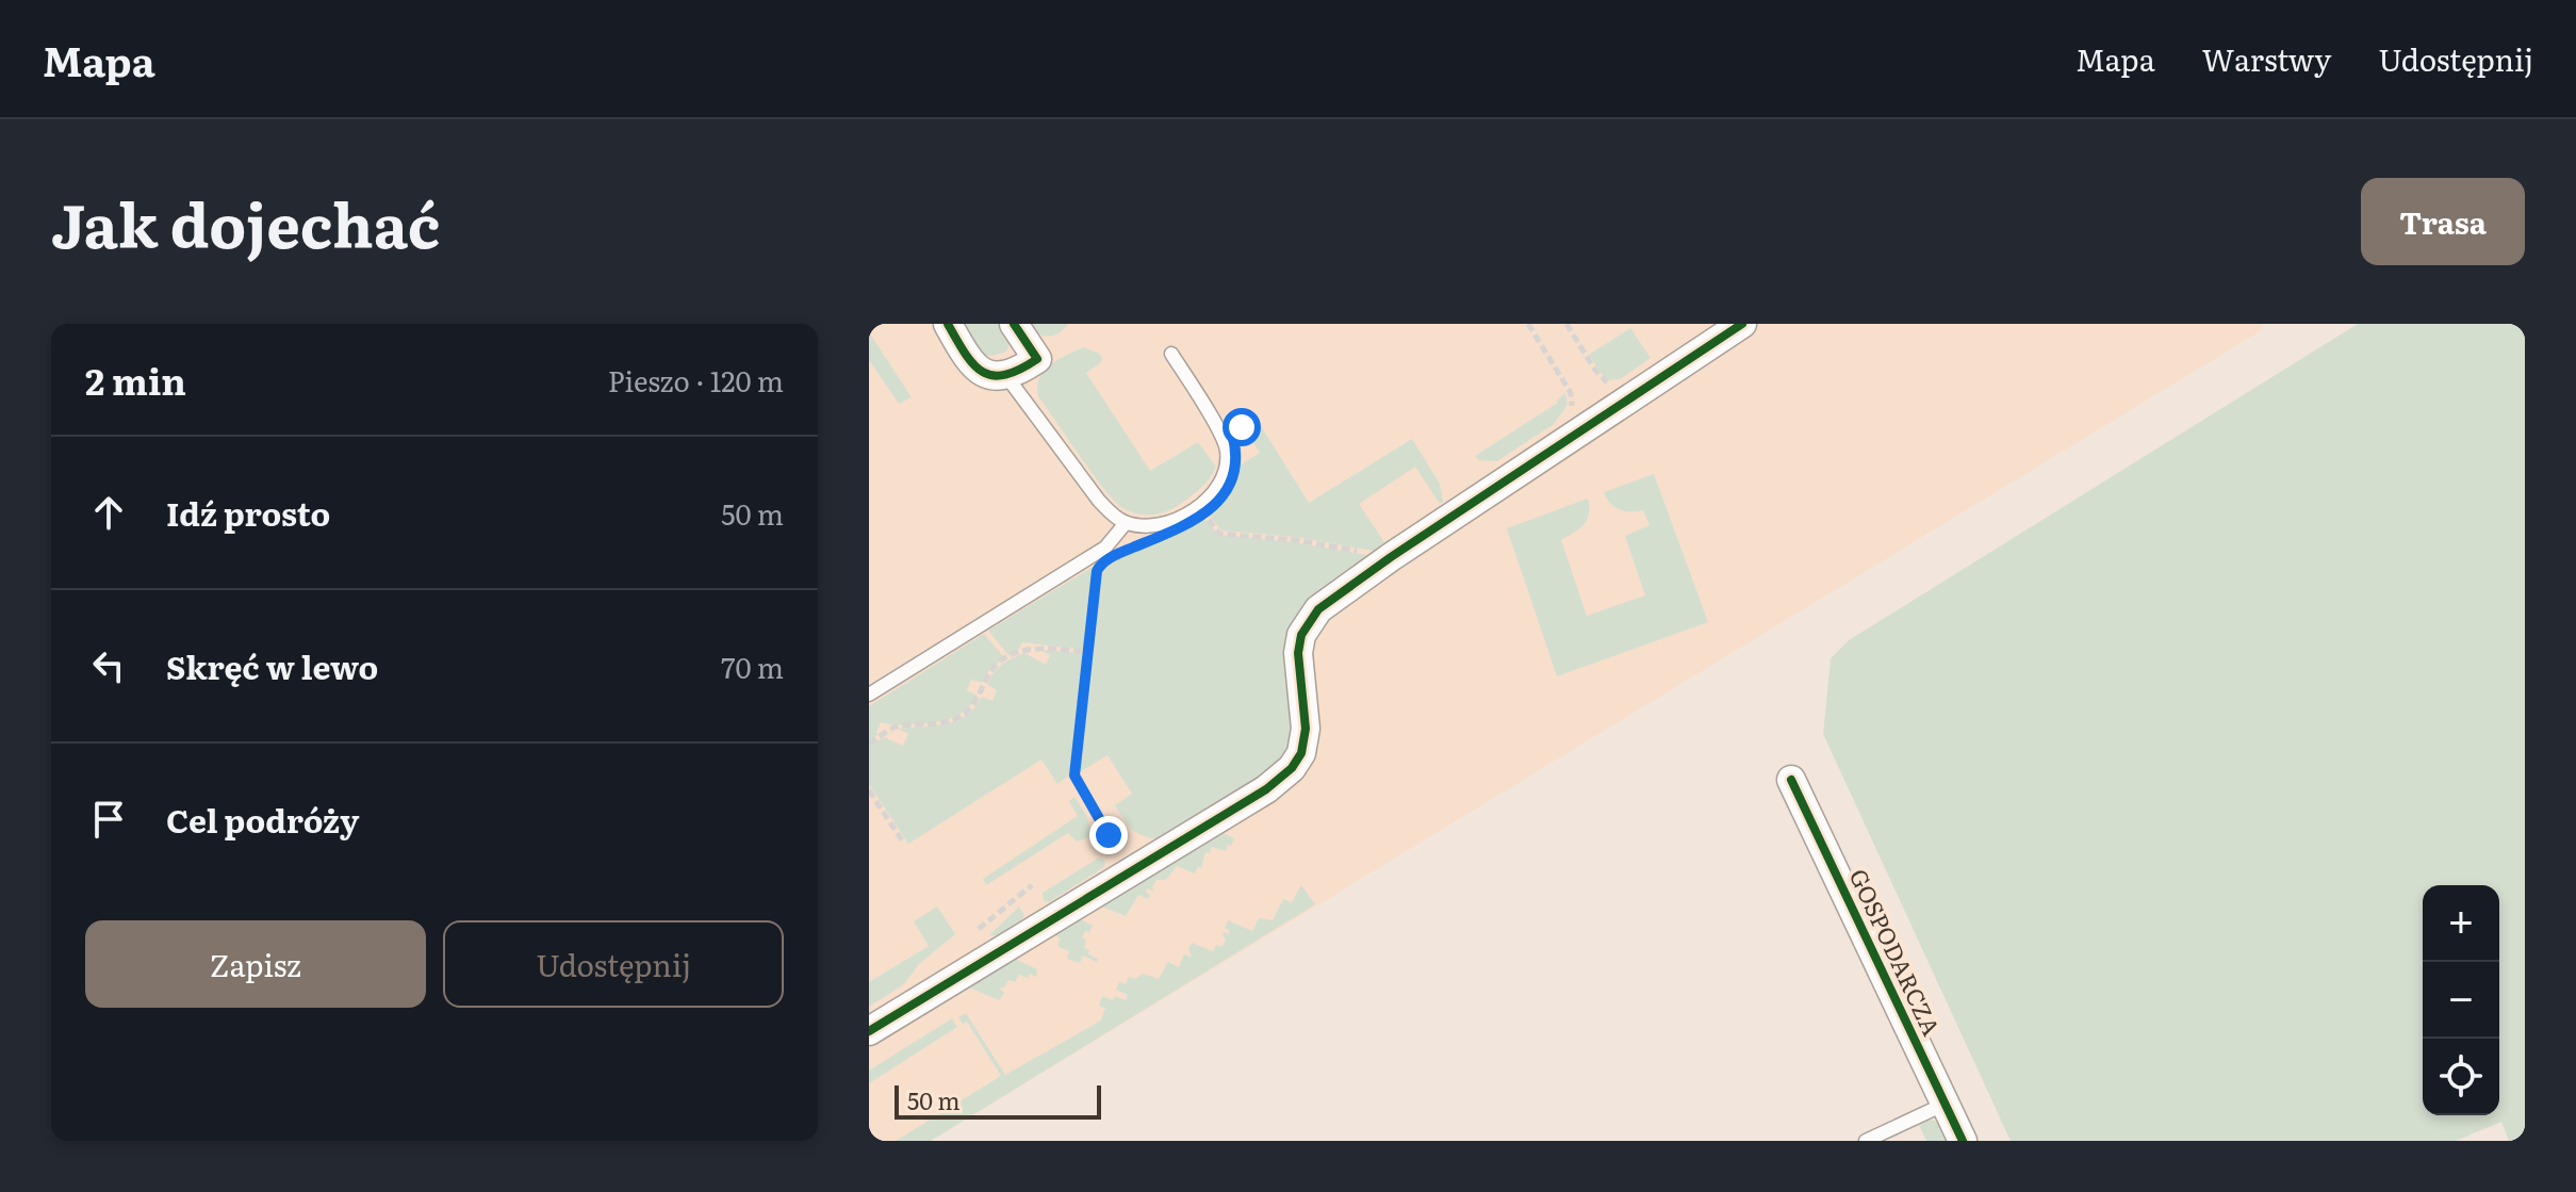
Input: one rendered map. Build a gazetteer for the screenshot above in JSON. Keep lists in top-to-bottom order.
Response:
{
  "streets": {
    "street": ["GOSPODARCZA"]
  },
  "scale_bar": "50 m",
  "page": {
    "header": "Mapa",
    "nav": ["Mapa", "Warstwy", "Udostępnij"],
    "title": "Jak dojechać",
    "buttons": [
      "Trasa",
      ["Zapisz", "Udostępnij"]
    ],
    "heading": ["2 min", "Pieszo · 120 m"],
    "list": [
      ["Idź prosto", "50 m"],
      ["Skręć w lewo", "70 m"],
      "Cel podróży"
    ],
    "map_buttons": ["+", "−"],
    "scale": "50 m"
  }
}
